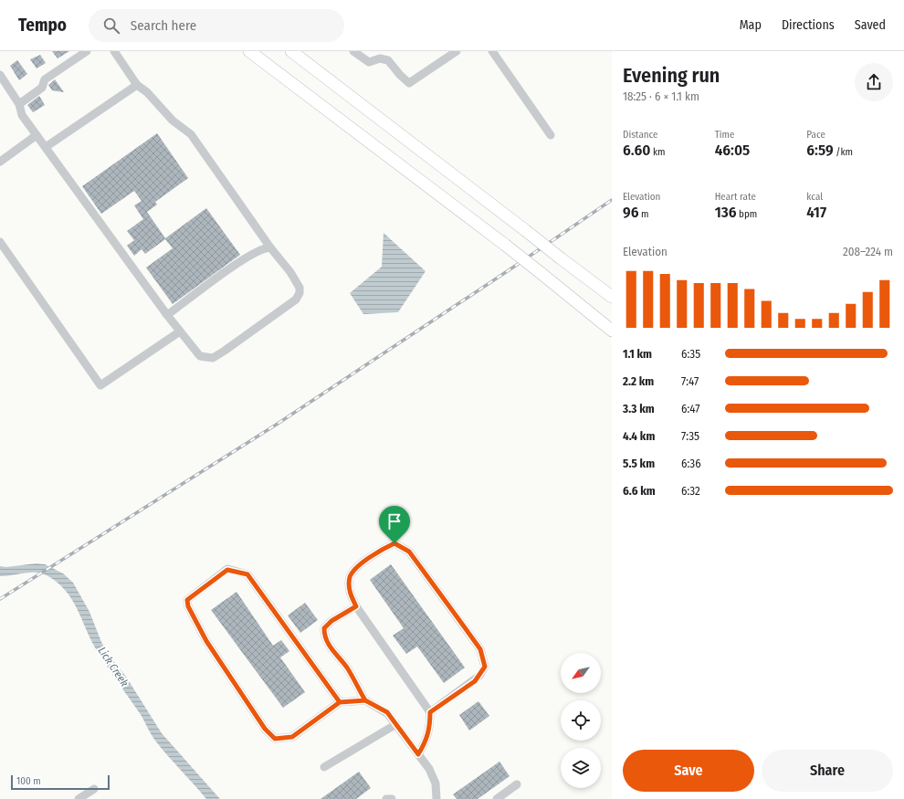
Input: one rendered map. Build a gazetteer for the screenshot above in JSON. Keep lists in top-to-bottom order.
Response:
{
  "water": ["Lick Creek"],
  "scale_bar": "100 m",
  "north": "bottom left",
  "page": {
    "header": "Tempo",
    "search": "Search here",
    "nav": ["Map", "Directions", "Saved"],
    "heading": ["Evening run", "18:25 · 6 × 1.1 km"],
    "stats": [
      ["Distance", "6.60 km"],
      ["Time", "46:05"],
      ["Pace", "6:59 /km"],
      ["Elevation", "96 m"],
      ["Heart rate", "136 bpm"],
      ["kcal", "417"]
    ],
    "chart": ["Elevation", "208–224 m"],
    "list": [
      {
        "name": "1.1 km",
        "note": "6:35"
      },
      {
        "name": "2.2 km",
        "note": "7:47"
      },
      {
        "name": "3.3 km",
        "note": "6:47"
      },
      {
        "name": "4.4 km",
        "note": "7:35"
      },
      {
        "name": "5.5 km",
        "note": "6:36"
      },
      {
        "name": "6.6 km",
        "note": "6:32"
      }
    ],
    "buttons": ["Save", "Share"],
    "scale": "100 m"
  }
}
